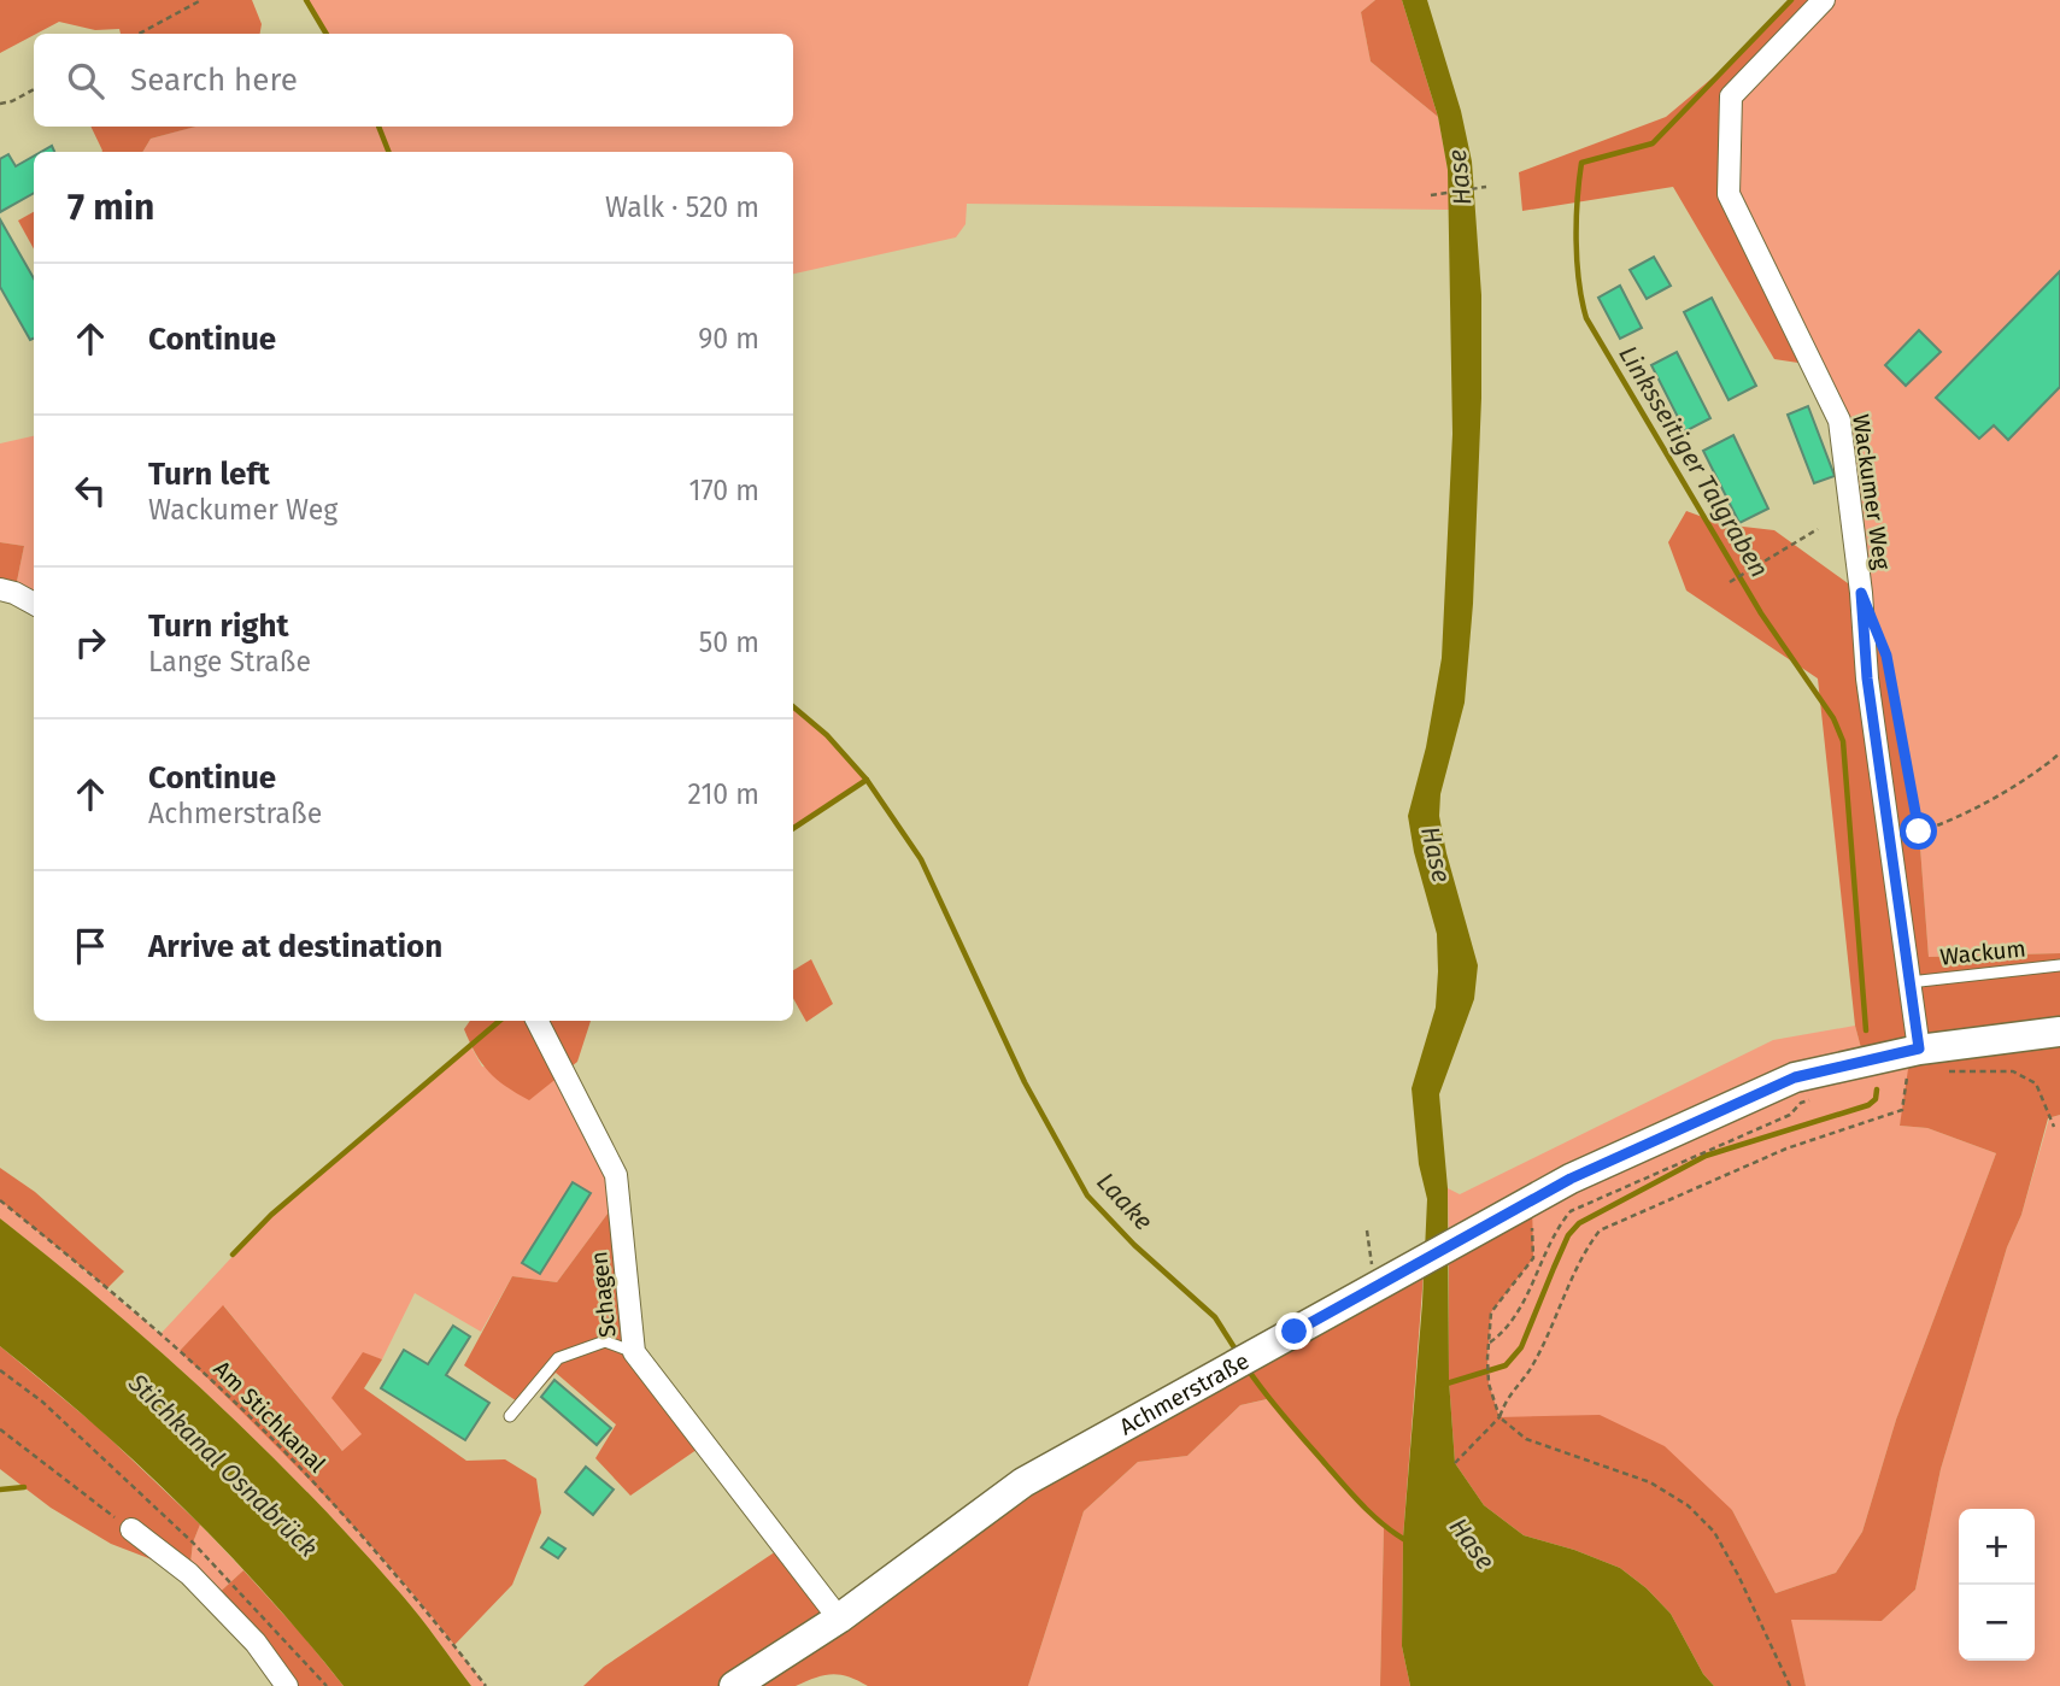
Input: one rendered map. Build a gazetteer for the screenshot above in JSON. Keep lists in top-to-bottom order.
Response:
{
  "streets": {
    "street": ["Wackumer Weg", "Schagen", "Achmerstraße"],
    "lane": ["Wackum"],
    "path": ["Am Stichkanal"]
  },
  "crossings": [
    ["Wackumer Weg", "Wackum"],
    ["Wackumer Weg", "Achmerstraße"],
    ["Schagen", "Achmerstraße"]
  ],
  "water": [
    "Hase",
    "Linksseitiger Talgraben",
    "Laake",
    "Stichkanal Osnabrück"
  ],
  "page": {
    "search": "Search here",
    "heading": ["7 min", "Walk · 520 m"],
    "list": [
      ["Continue", "90 m"],
      ["Turn left", "Wackumer Weg", "170 m"],
      ["Turn right", "Lange Straße", "50 m"],
      ["Continue", "Achmerstraße", "210 m"],
      "Arrive at destination"
    ],
    "map_buttons": ["+", "−"]
  }
}
